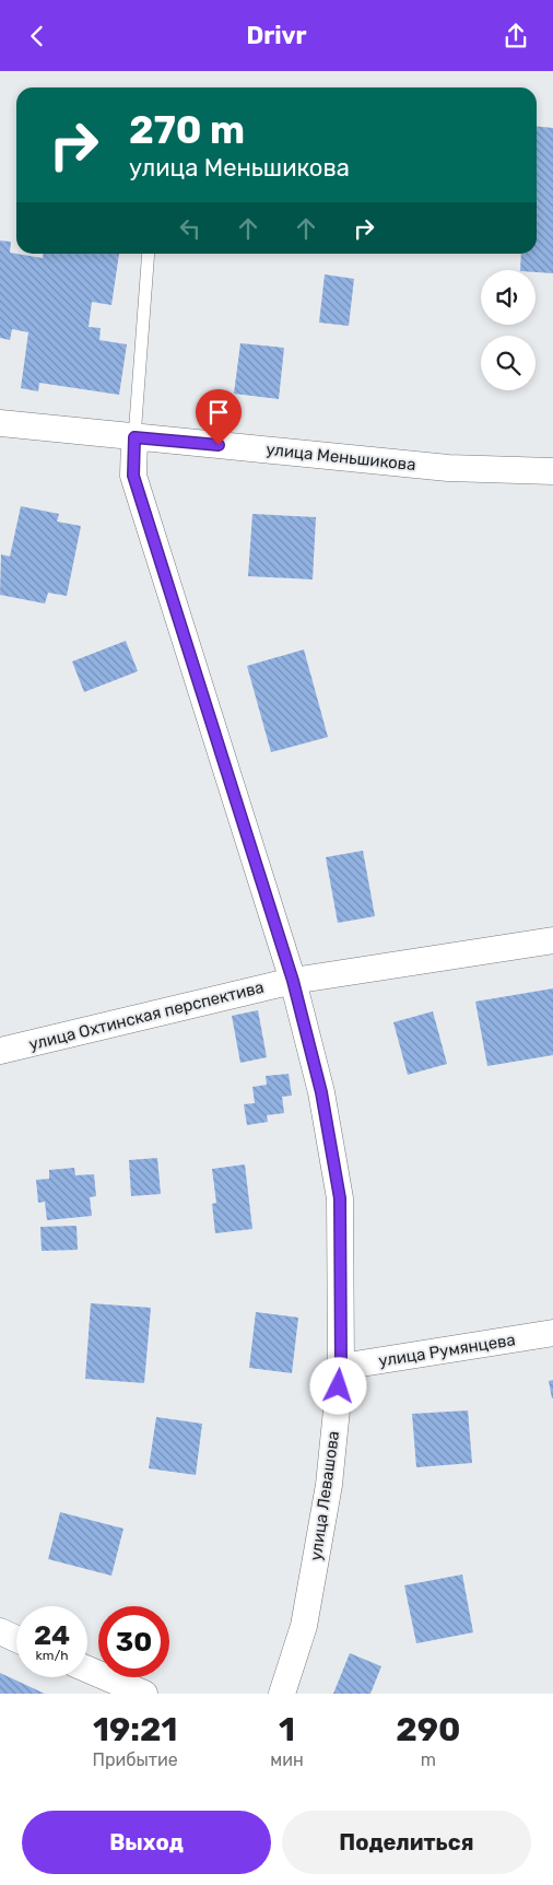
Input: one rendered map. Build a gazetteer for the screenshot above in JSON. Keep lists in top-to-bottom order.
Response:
{
  "streets": {
    "street": [
      "улица Меньшикова",
      "улица Охтинская перспектива",
      "улица Румянцева",
      "улица Левашова"
    ]
  },
  "crossings": [
    ["улица Меньшикова", "улица Левашова"],
    ["улица Охтинская перспектива", "улица Левашова"],
    ["улица Румянцева", "улица Левашова"]
  ],
  "page": {
    "header": "Drivr",
    "turn": ["270 m", "улица Меньшикова"],
    "speed": "24 km/h",
    "limit": "30",
    "eta": [
      "19:21",
      "Прибытие",
      "1",
      "мин",
      "290",
      "m"
    ],
    "buttons": ["Выход", "Поделиться"]
  }
}
